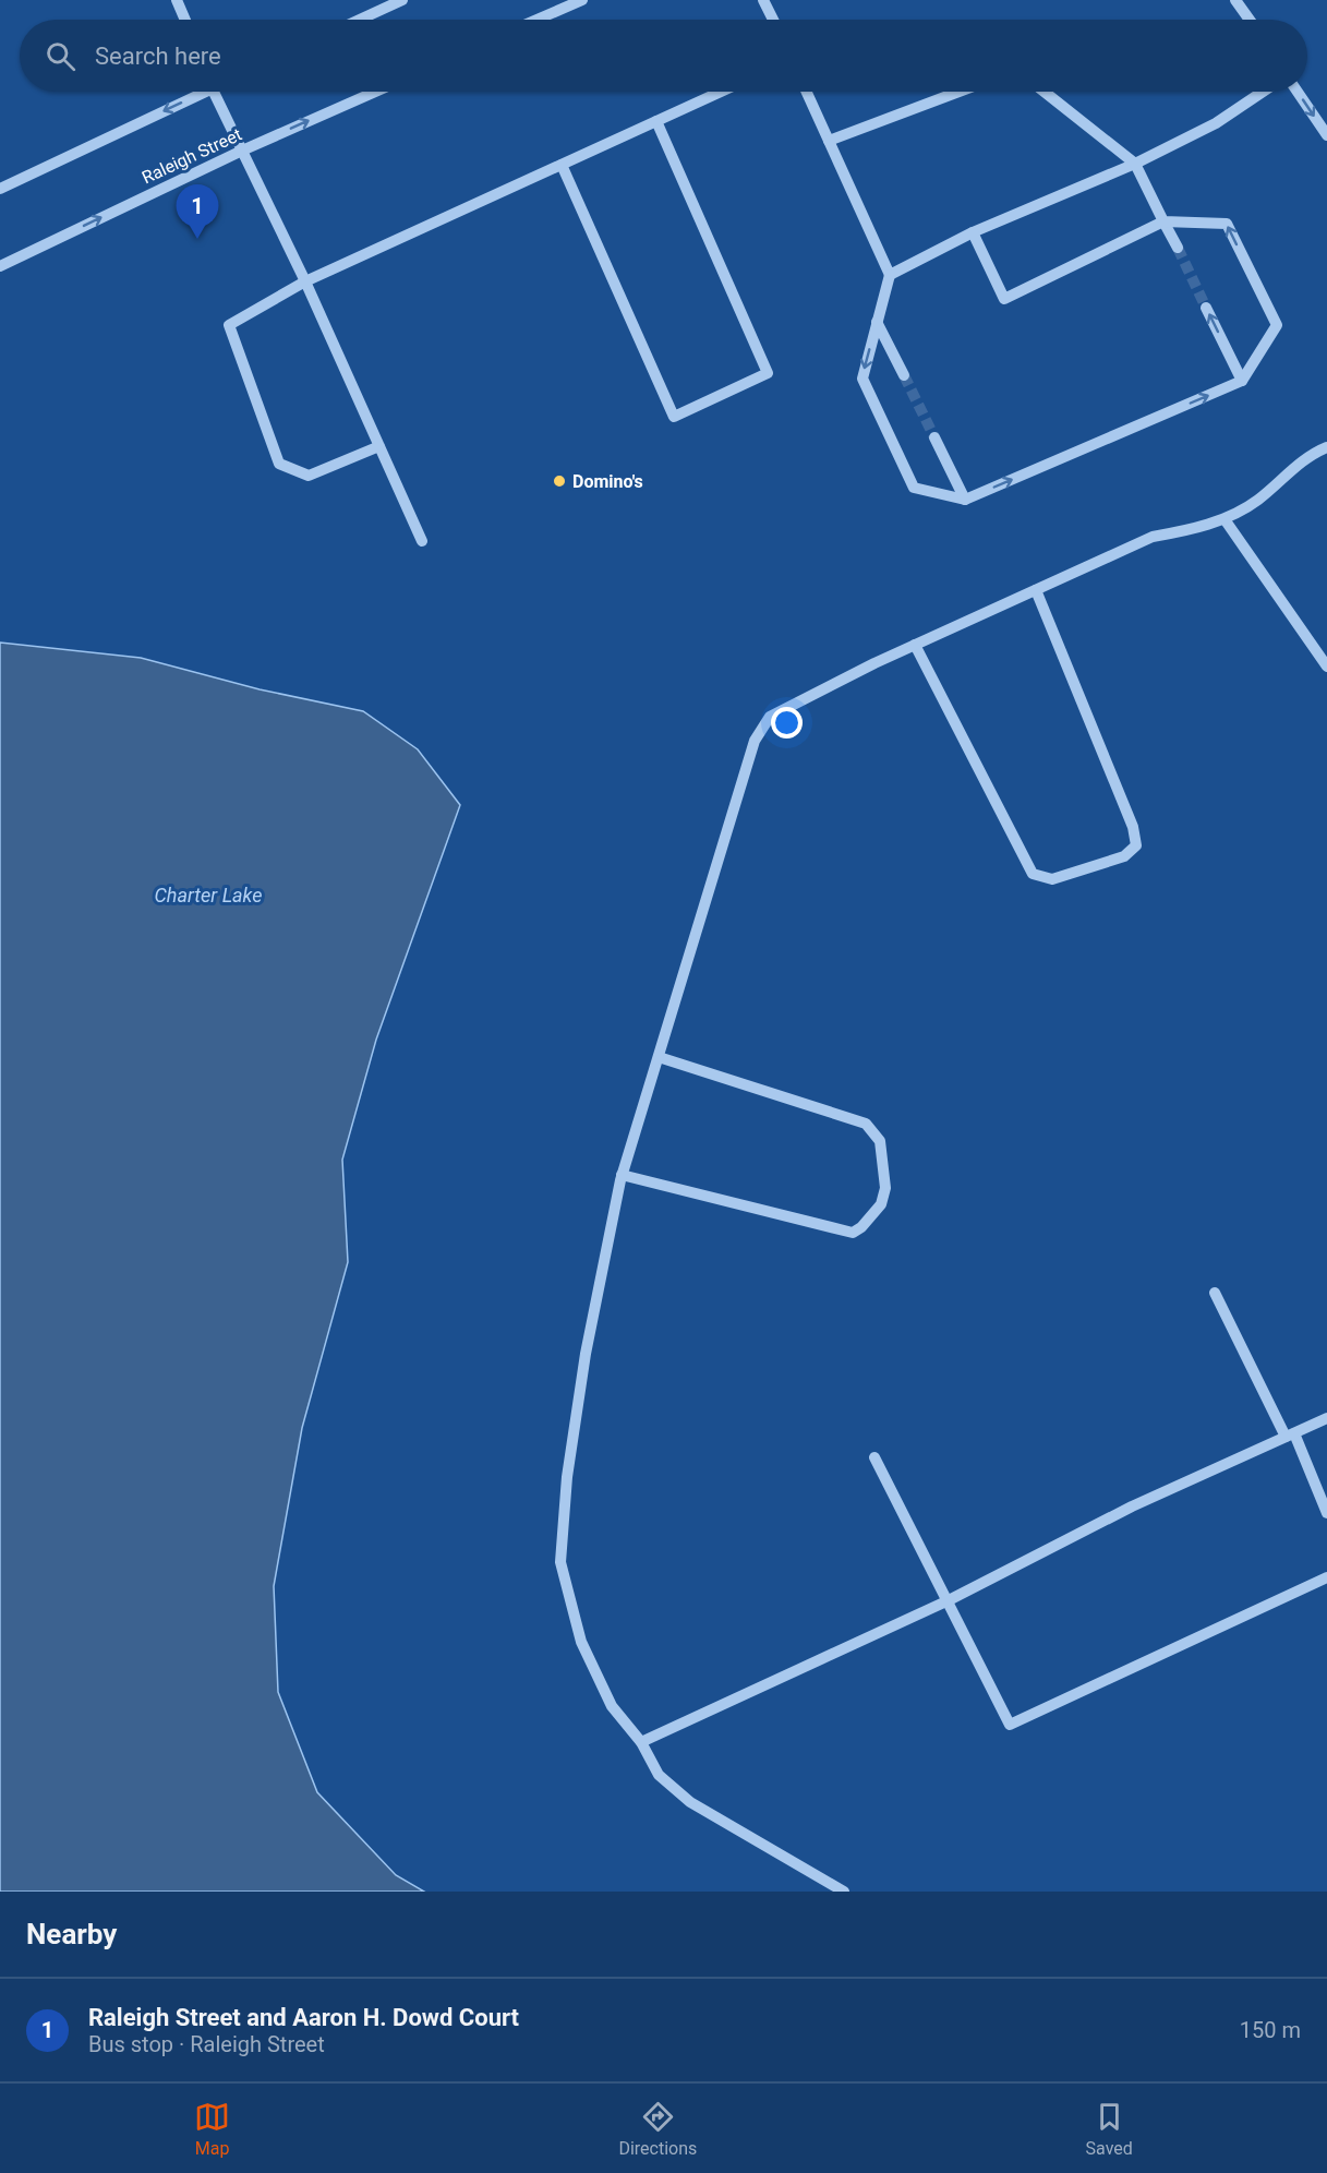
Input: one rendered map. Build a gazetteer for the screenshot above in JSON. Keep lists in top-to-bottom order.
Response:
{
  "streets": {
    "street": ["Raleigh Street"]
  },
  "water": ["Charter Lake"],
  "places": ["Domino's"],
  "page": {
    "search": "Search here",
    "pins": "1",
    "heading": "Nearby",
    "list": [
      {
        "mark": "1",
        "name": "Raleigh Street and Aaron H. Dowd Court",
        "note": "Bus stop · Raleigh Street",
        "value": "150 m"
      }
    ],
    "nav": ["Map", "Directions", "Saved"]
  }
}
